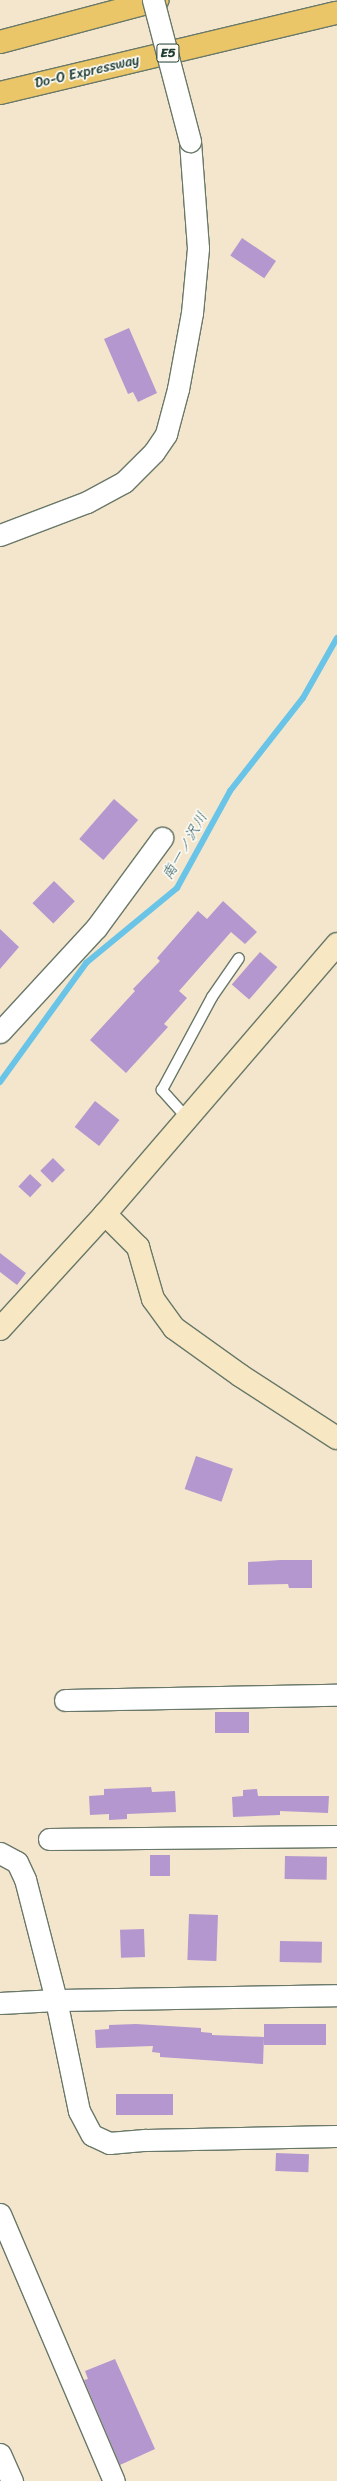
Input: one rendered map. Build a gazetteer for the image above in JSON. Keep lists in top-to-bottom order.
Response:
{
  "streets": {
    "highway": ["E5", "Do-O Expressway"]
  },
  "water": ["南一ノ沢川"]
}
